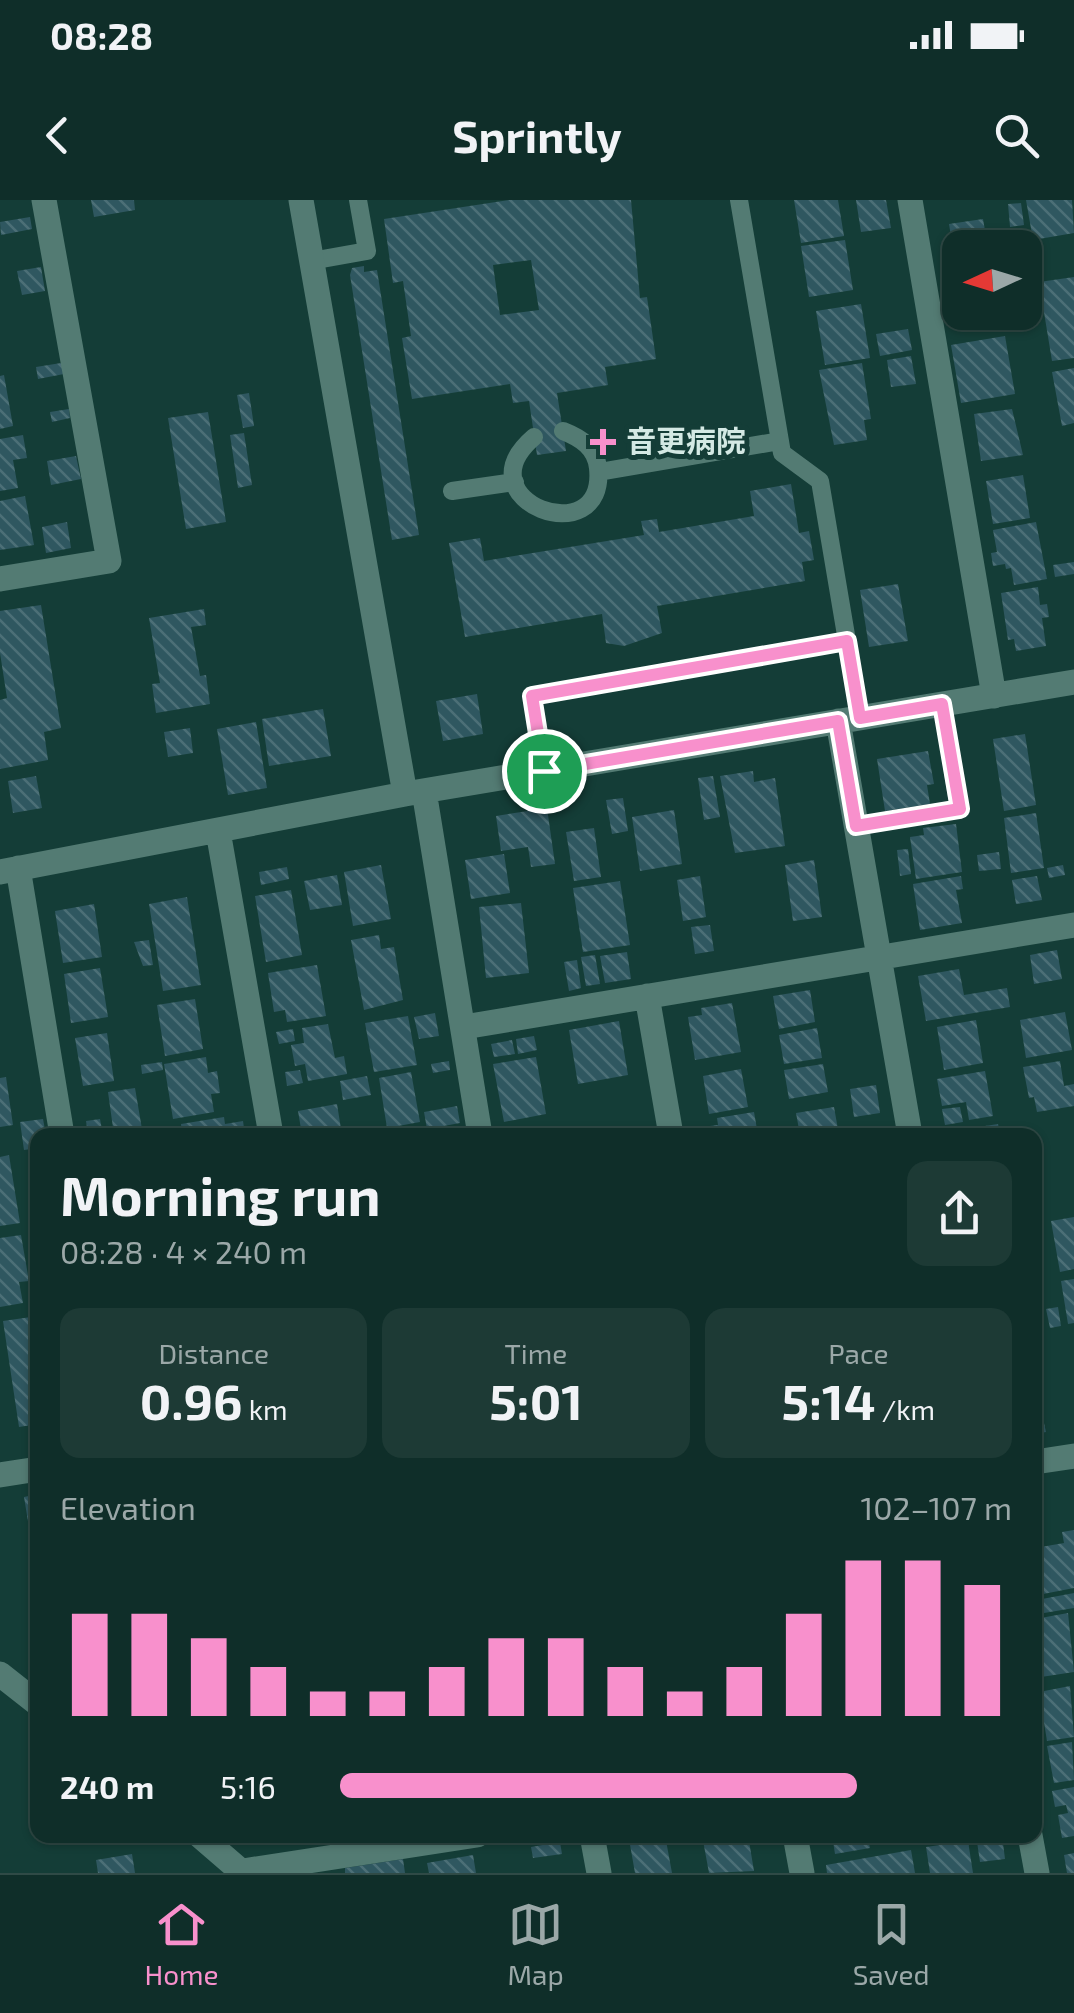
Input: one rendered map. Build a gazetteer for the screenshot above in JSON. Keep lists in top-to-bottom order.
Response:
{
  "places": {
    "health": ["音更病院"]
  },
  "north": "left",
  "page": {
    "status": "08:28",
    "header": "Sprintly",
    "heading": ["Morning run", "08:28 · 4 × 240 m"],
    "stats": [
      ["Distance", "0.96 km"],
      ["Time", "5:01"],
      ["Pace", "5:14 /km"]
    ],
    "chart": ["Elevation", "102–107 m"],
    "list": [
      {
        "name": "240 m",
        "note": "5:16"
      }
    ],
    "tabs": ["Home", "Map", "Saved"]
  }
}
